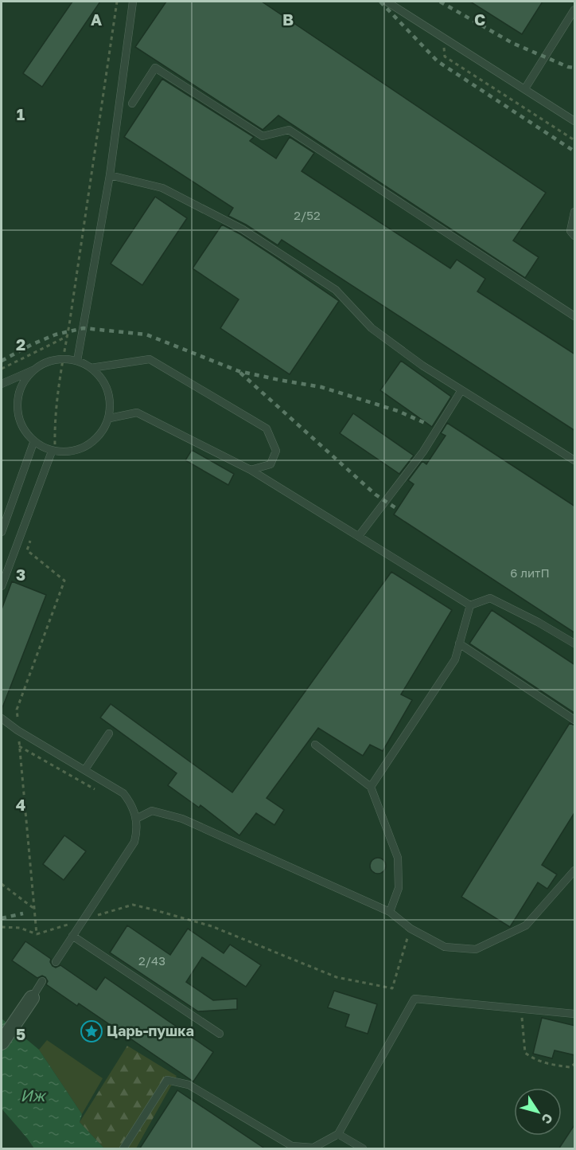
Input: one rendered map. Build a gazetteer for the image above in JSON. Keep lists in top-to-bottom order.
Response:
{
  "water": ["Иж"],
  "places": {
    "place": ["Царь-пушка"]
  },
  "house_numbers": ["2/52", "6 литП", "2/43"],
  "north": "bottom right",
  "grid": {
    "columns": ["A", "B", "C"],
    "rows": [
      "1",
      "2",
      "3",
      "4",
      "5"
    ]
  }
}
